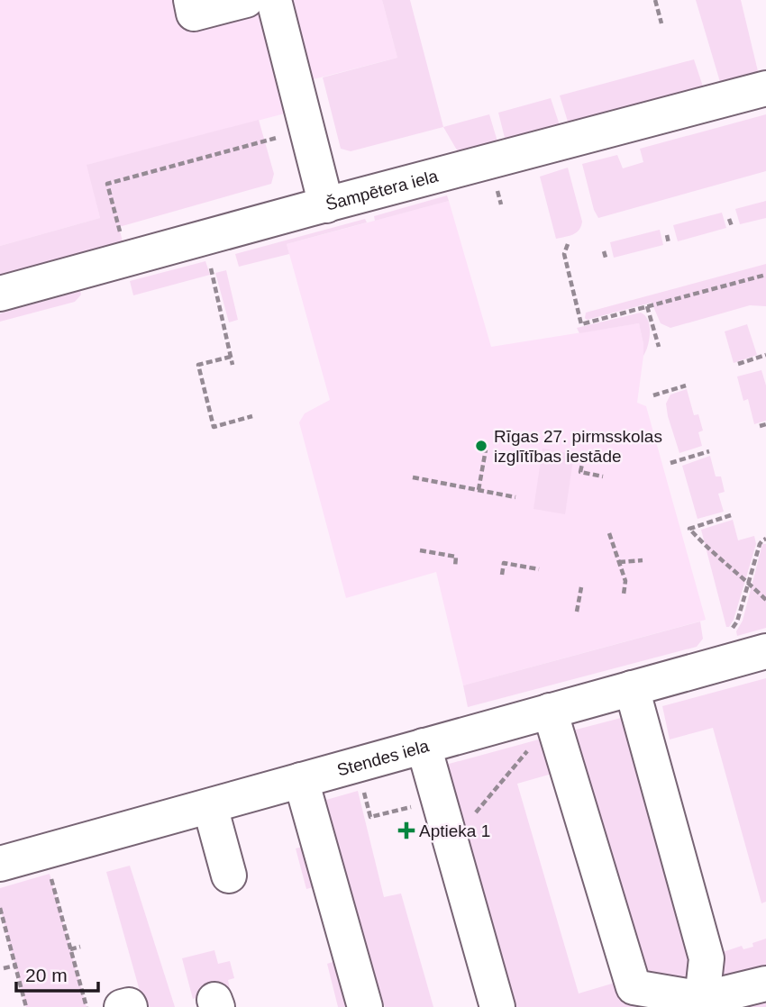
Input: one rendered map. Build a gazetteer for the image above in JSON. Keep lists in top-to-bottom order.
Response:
{
  "streets": {
    "street": ["Šampētera iela", "Stendes iela"]
  },
  "places": {
    "other": ["Rīgas 27. pirmsskolas izglītības iestāde"],
    "health": ["Aptieka 1"]
  },
  "scale_bar": "20 m"
}
